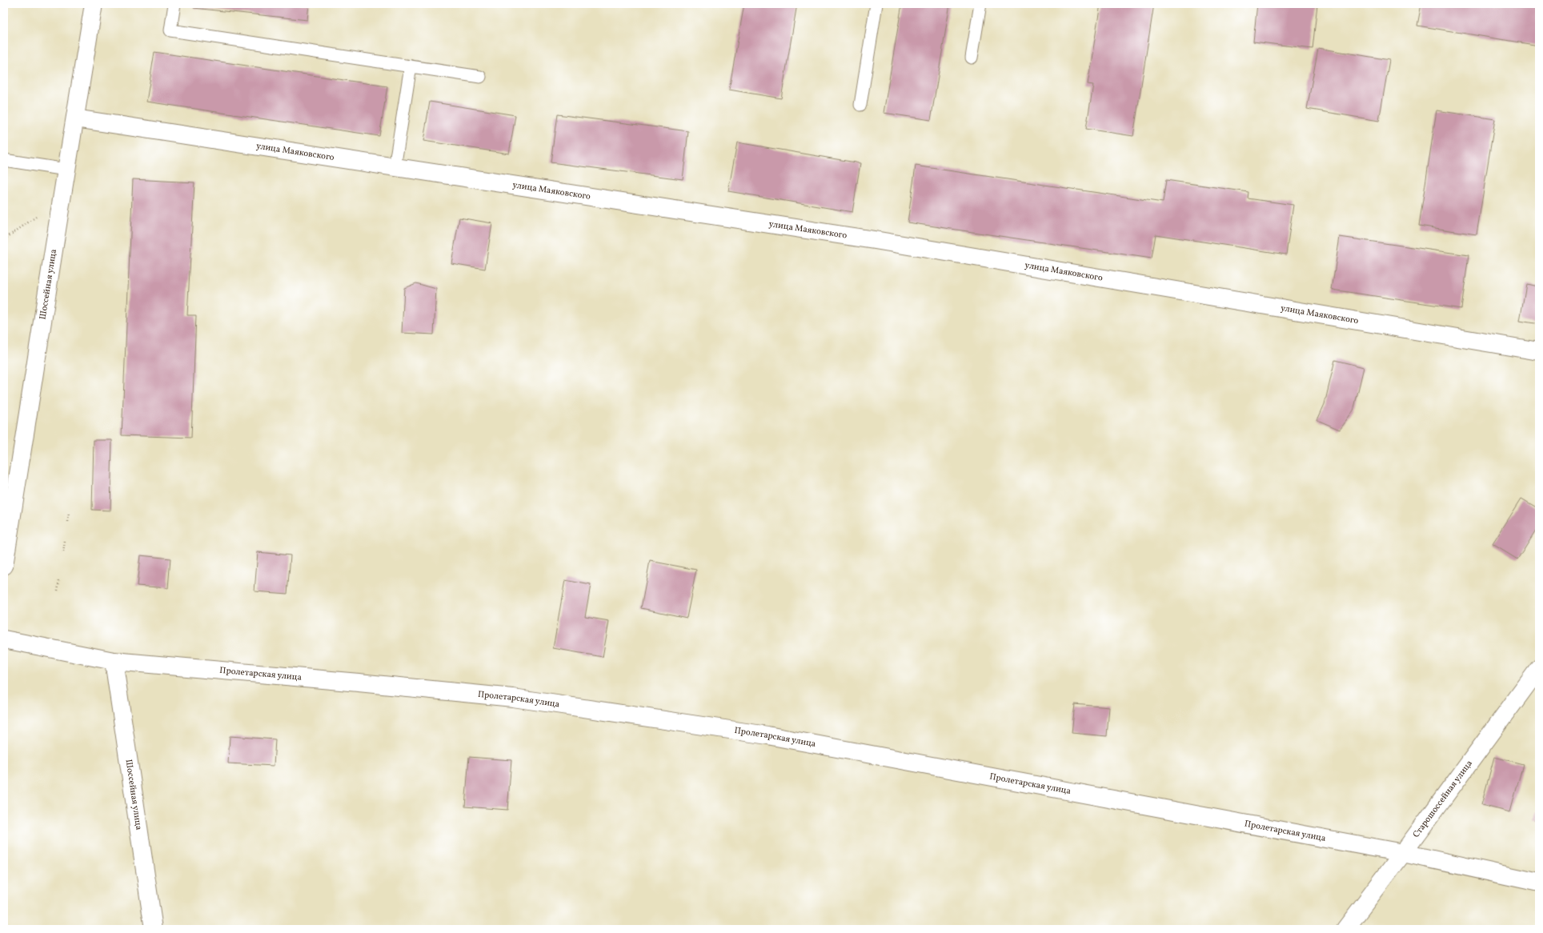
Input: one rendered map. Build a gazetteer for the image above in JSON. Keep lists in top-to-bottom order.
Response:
{
  "streets": {
    "street": [
      "улица Маяковского",
      "Шоссейная улица",
      "Пролетарская улица",
      "Старошоссейная улица"
    ]
  },
  "crossings": [
    ["улица Маяковского", "Шоссейная улица"],
    ["Шоссейная улица", "Пролетарская улица"],
    ["Пролетарская улица", "Старошоссейная улица"]
  ]
}
